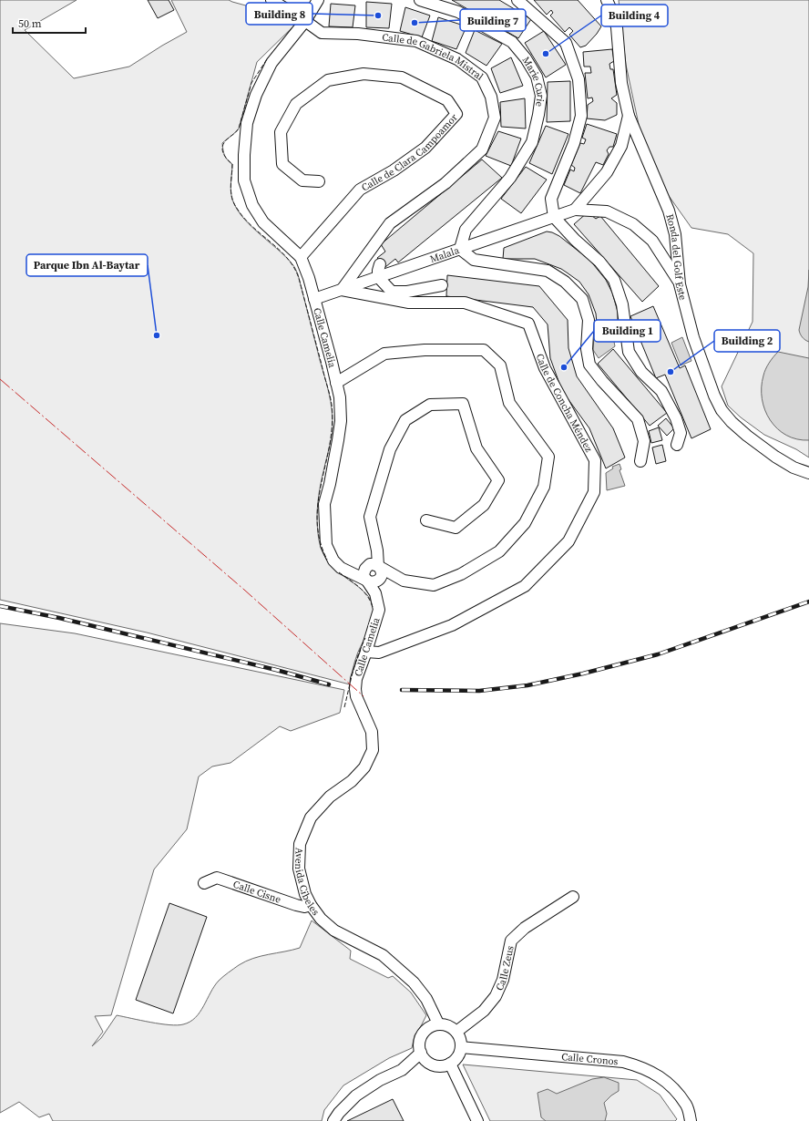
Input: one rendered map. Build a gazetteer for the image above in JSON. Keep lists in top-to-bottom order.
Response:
{
  "streets": {
    "street": [
      "Calle de Gabriela Mistral",
      "Marie Curie",
      "Calle de Clara Campoamor",
      "Malala",
      "Ronda del Golf Este",
      "Calle Camelia",
      "Calle de Concha Méndez",
      "Avenida Cibeles",
      "Calle Cisne",
      "Calle Zeus",
      "Calle Cronos"
    ]
  },
  "crossings": [
    ["Calle de Gabriela Mistral", "Malala"],
    ["Calle de Gabriela Mistral", "Calle Camelia"],
    ["Calle de Gabriela Mistral", "Calle de Concha Méndez"],
    ["Marie Curie", "Malala"],
    ["Calle de Clara Campoamor", "Calle Camelia"],
    ["Malala", "Calle Camelia"],
    ["Malala", "Calle de Concha Méndez"],
    ["Calle Camelia", "Calle de Concha Méndez"],
    ["Calle Camelia", "Avenida Cibeles"],
    ["Avenida Cibeles", "Calle Cisne"],
    ["Avenida Cibeles", "Calle Zeus"],
    ["Avenida Cibeles", "Calle Cronos"],
    ["Calle Zeus", "Calle Cronos"]
  ],
  "places": [
    "Building 8",
    "Building 7",
    "Building 4",
    "Parque Ibn Al-Baytar",
    "Building 1",
    "Building 2"
  ],
  "scale_bar": "50 m"
}
